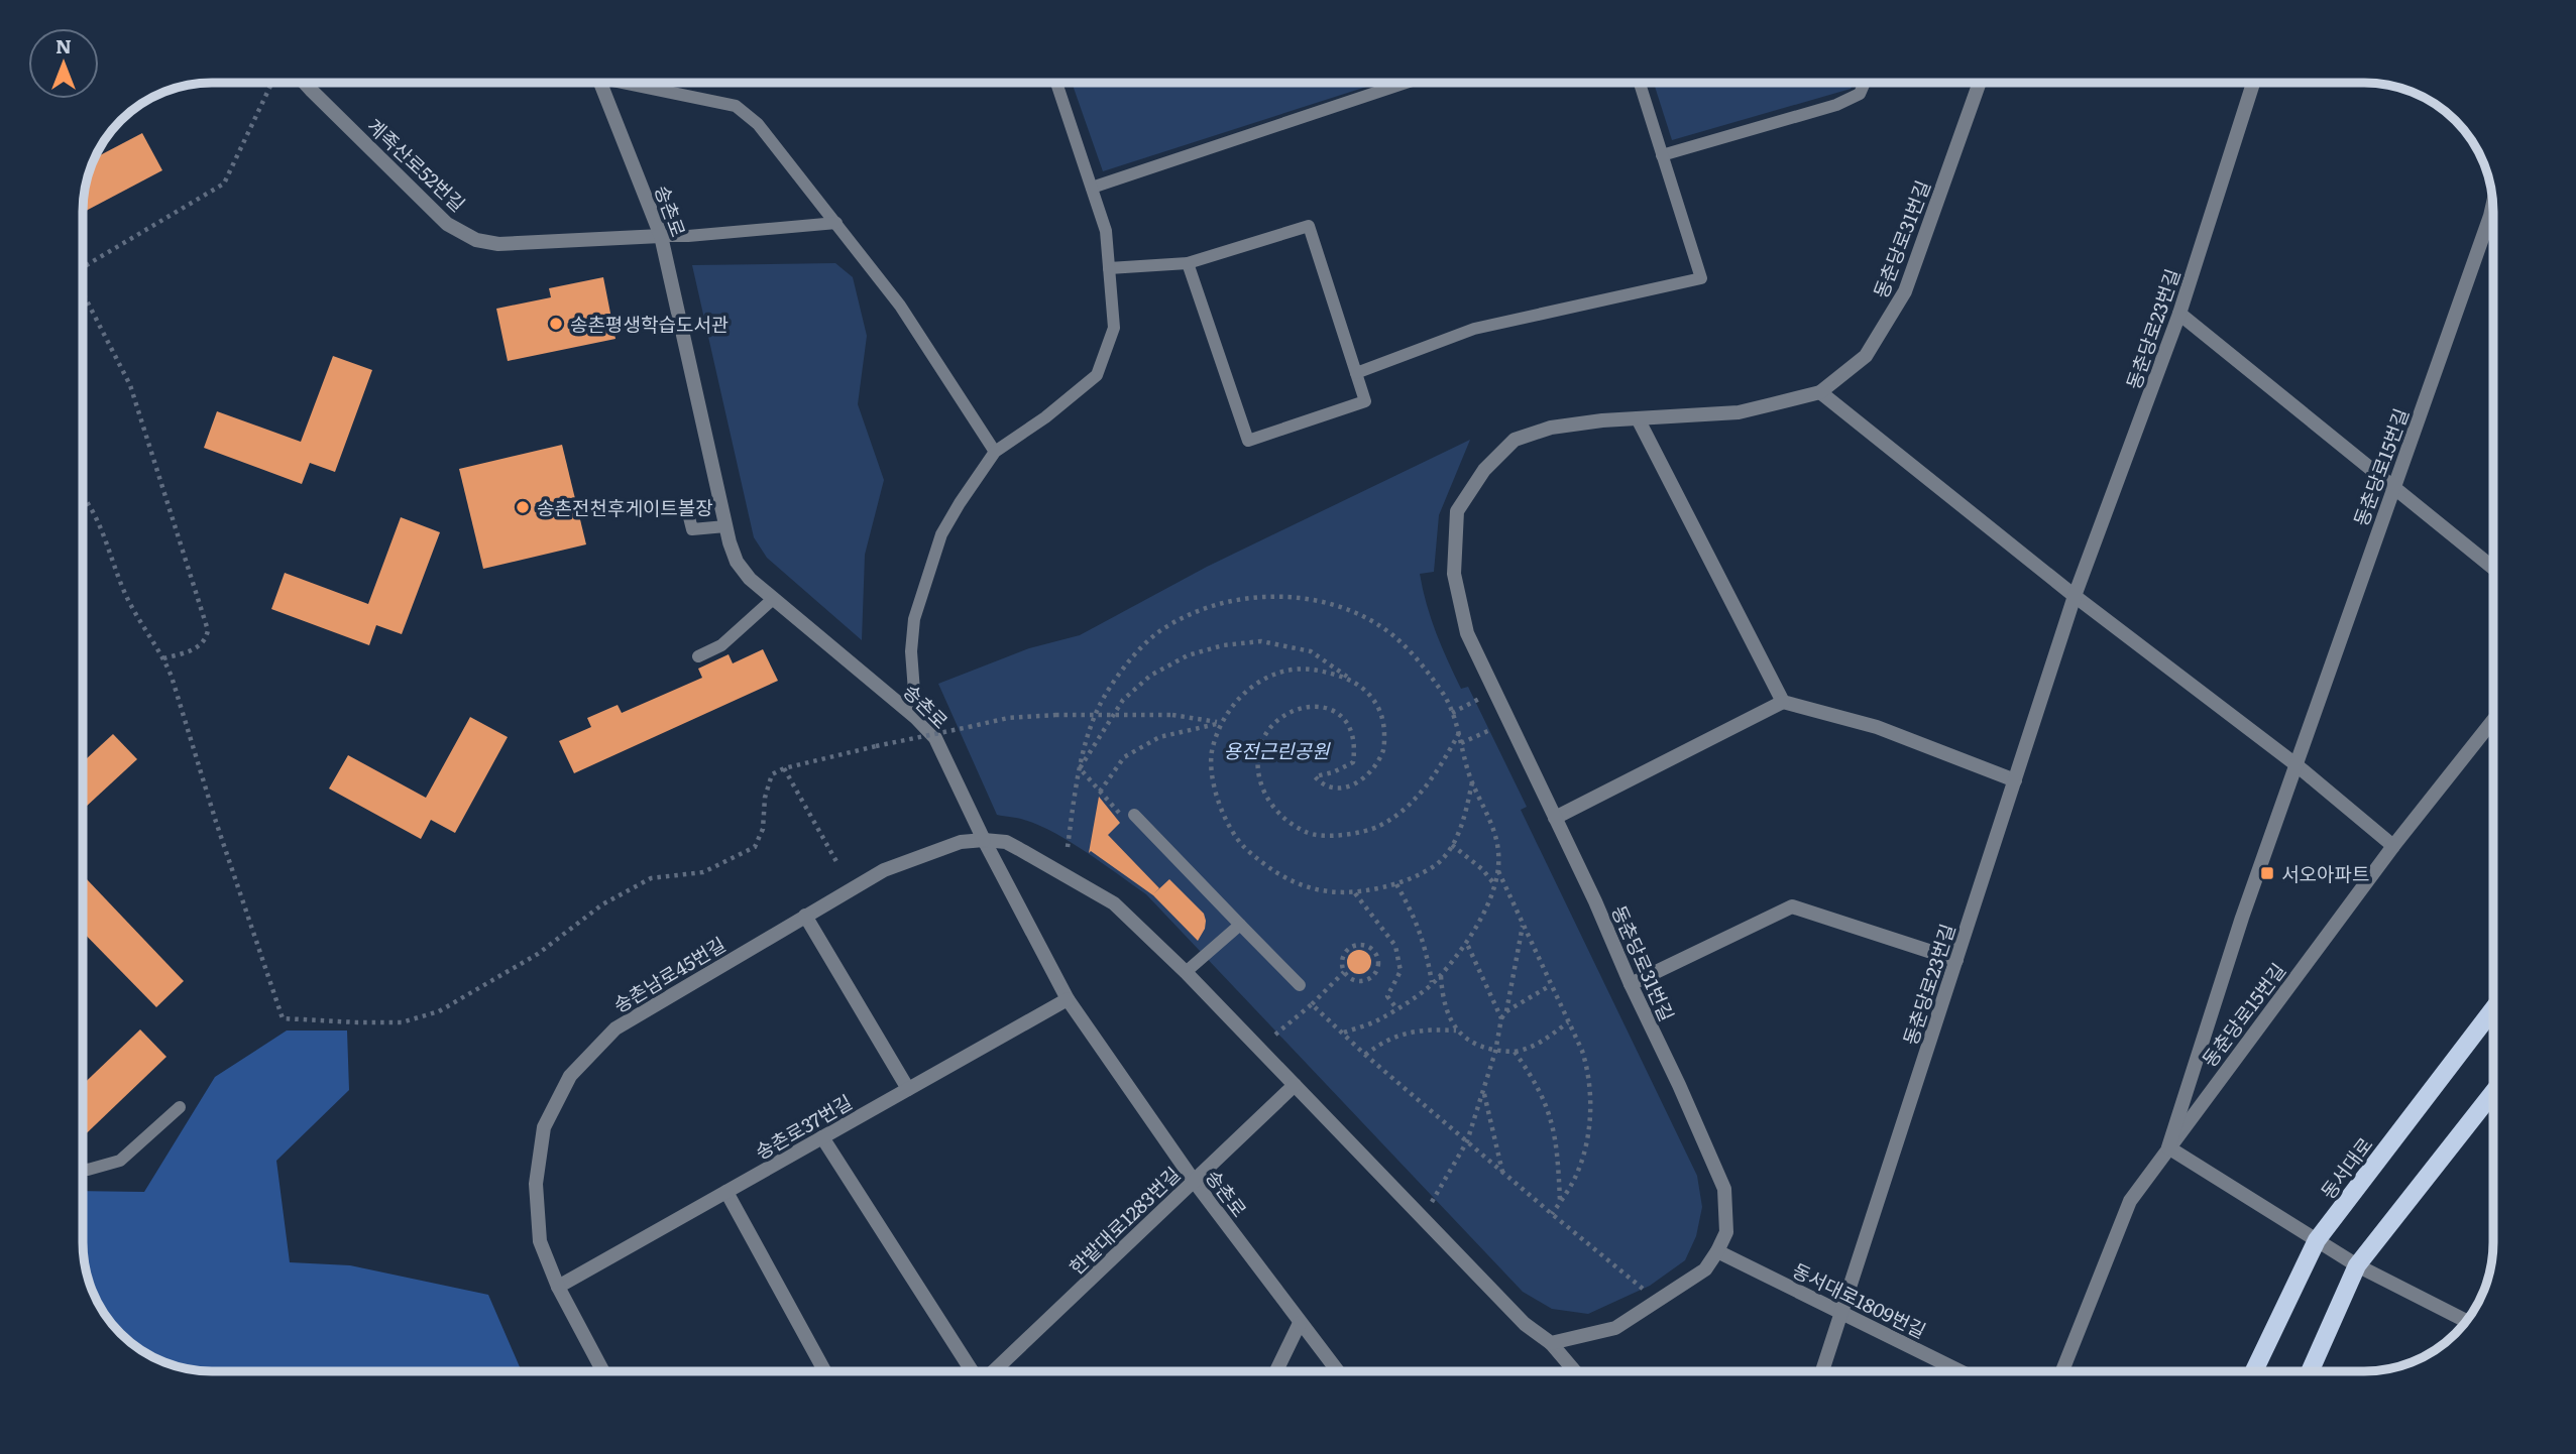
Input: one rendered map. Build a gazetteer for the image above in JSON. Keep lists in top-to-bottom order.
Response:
{
  "streets": {
    "main road": ["동서대로"],
    "street": [
      "계족산로52번길",
      "송촌로",
      "동춘당로31번길",
      "동춘당로23번길",
      "동춘당로15번길",
      "송촌남로45번길",
      "송촌로37번길",
      "한밭대로1283번길",
      "동서대로1809번길"
    ]
  },
  "crossings": [
    ["계족산로52번길", "송촌로"],
    ["송촌로", "송촌남로45번길"],
    ["송촌로", "송촌로37번길"],
    ["송촌로", "한밭대로1283번길"],
    ["동춘당로31번길", "동서대로1809번길"],
    ["동춘당로23번길", "동서대로1809번길"],
    ["송촌남로45번길", "송촌로37번길"]
  ],
  "parks": ["용전근린공원"],
  "places": {
    "other": ["송촌평생학습도서관", "송촌전천후게이트볼장"],
    "transit": ["서오아파트"]
  },
  "north": "top"
}
